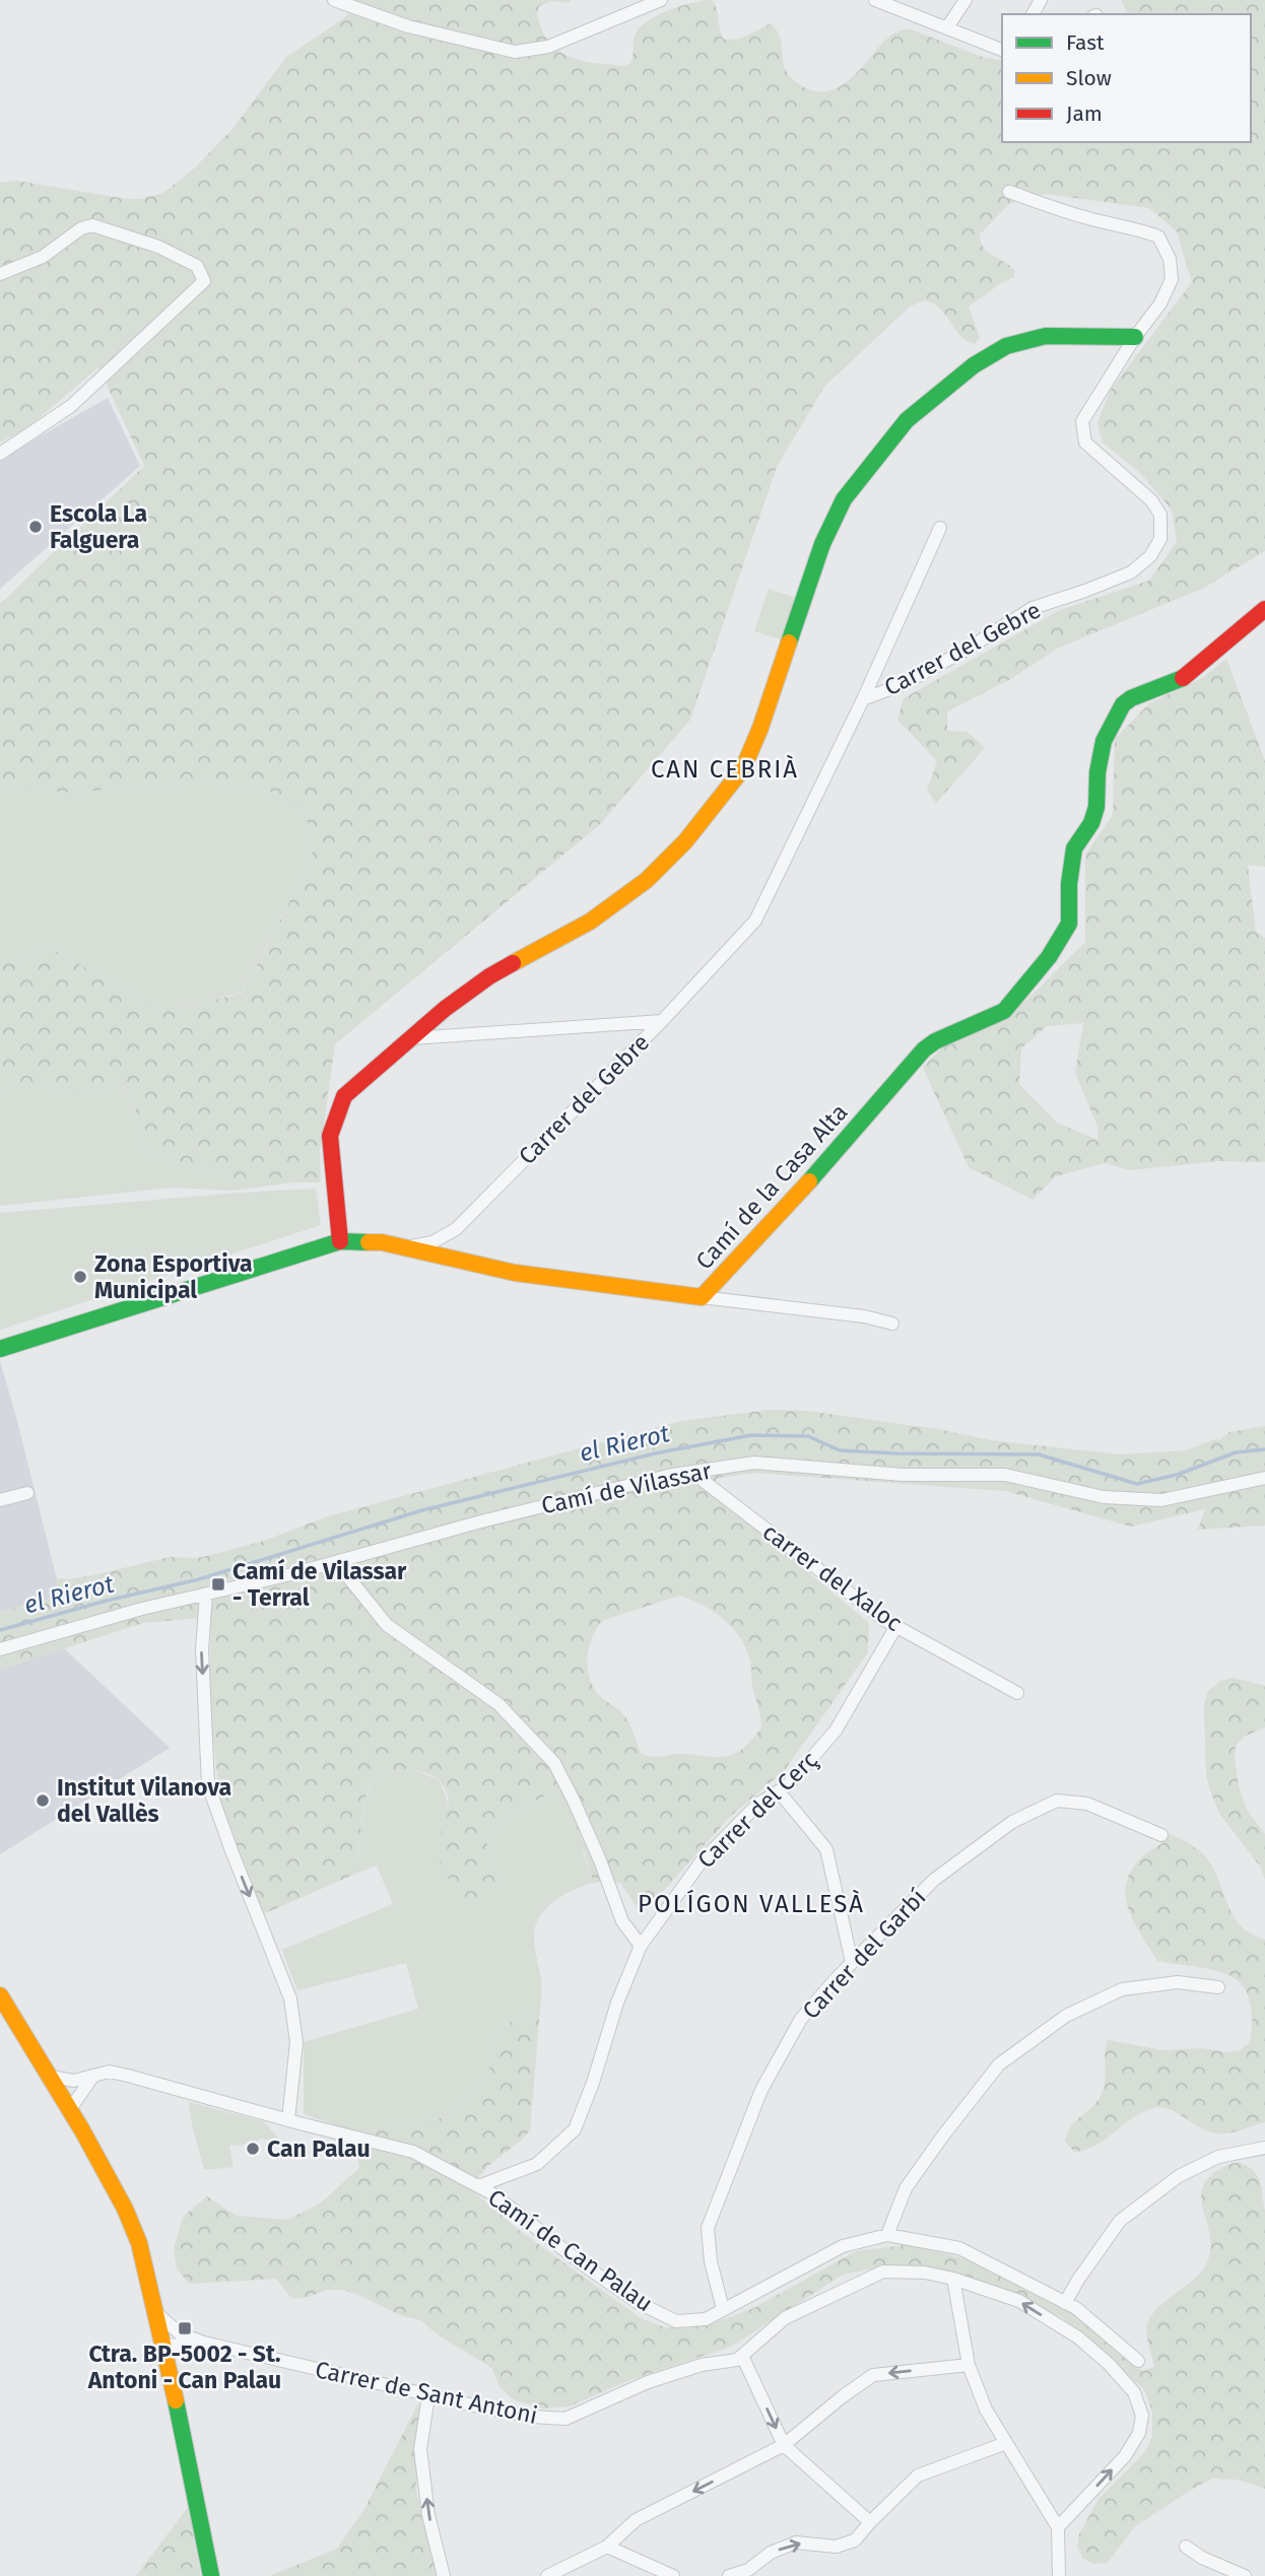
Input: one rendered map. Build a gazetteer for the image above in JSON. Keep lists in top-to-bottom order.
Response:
{
  "streets": {
    "street": [
      "Carrer del Gebre",
      "Camí de la Casa Alta",
      "Camí de Vilassar",
      "carrer del Xaloc",
      "Carrer del Cerç",
      "Carrer del Garbí",
      "Camí de Can Palau",
      "Carrer de Sant Antoni"
    ]
  },
  "crossings": [
    ["Carrer del Gebre", "Camí de la Casa Alta"],
    ["Camí de Vilassar", "carrer del Xaloc"],
    ["carrer del Xaloc", "Carrer del Cerç"],
    ["Carrer del Cerç", "Camí de Can Palau"],
    ["Carrer del Garbí", "Camí de Can Palau"]
  ],
  "districts": ["CAN CEBRIÀ", "POLÍGON VALLESÀ"],
  "water": ["el Rierot"],
  "places": {
    "other": [
      "Escola La Falguera",
      "Zona Esportiva Municipal",
      "Institut Vilanova del Vallès",
      "Can Palau"
    ],
    "transit": ["Camí de Vilassar - Terral", "Ctra. BP-5002 - St. Antoni - Can Palau"]
  },
  "legend": ["Fast", "Slow", "Jam"]
}
